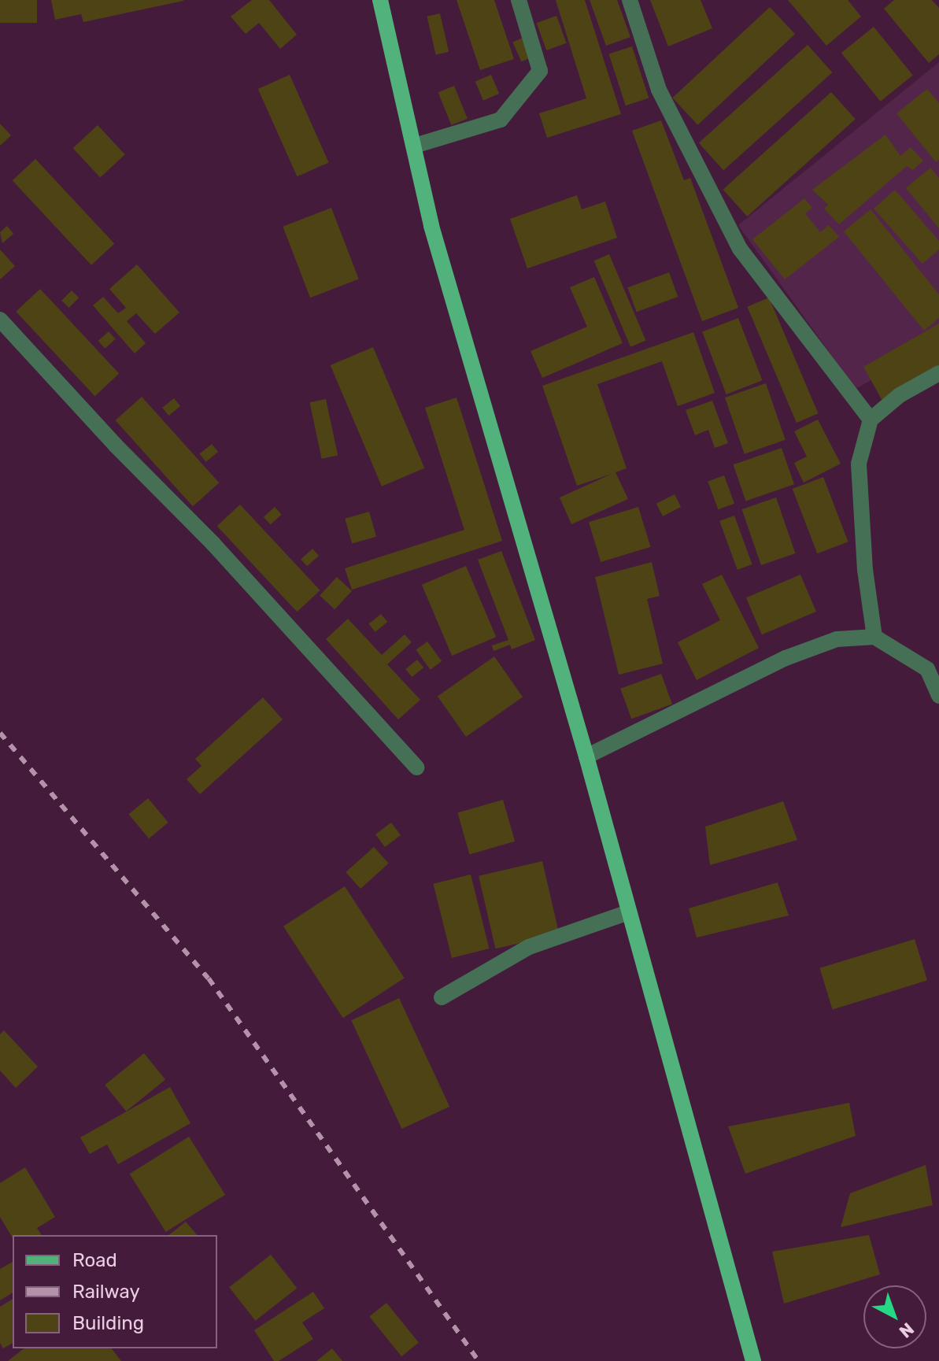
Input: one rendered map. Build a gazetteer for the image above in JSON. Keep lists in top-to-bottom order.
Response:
{
  "legend": ["Road", "Railway", "Building"],
  "north": "bottom right"
}
